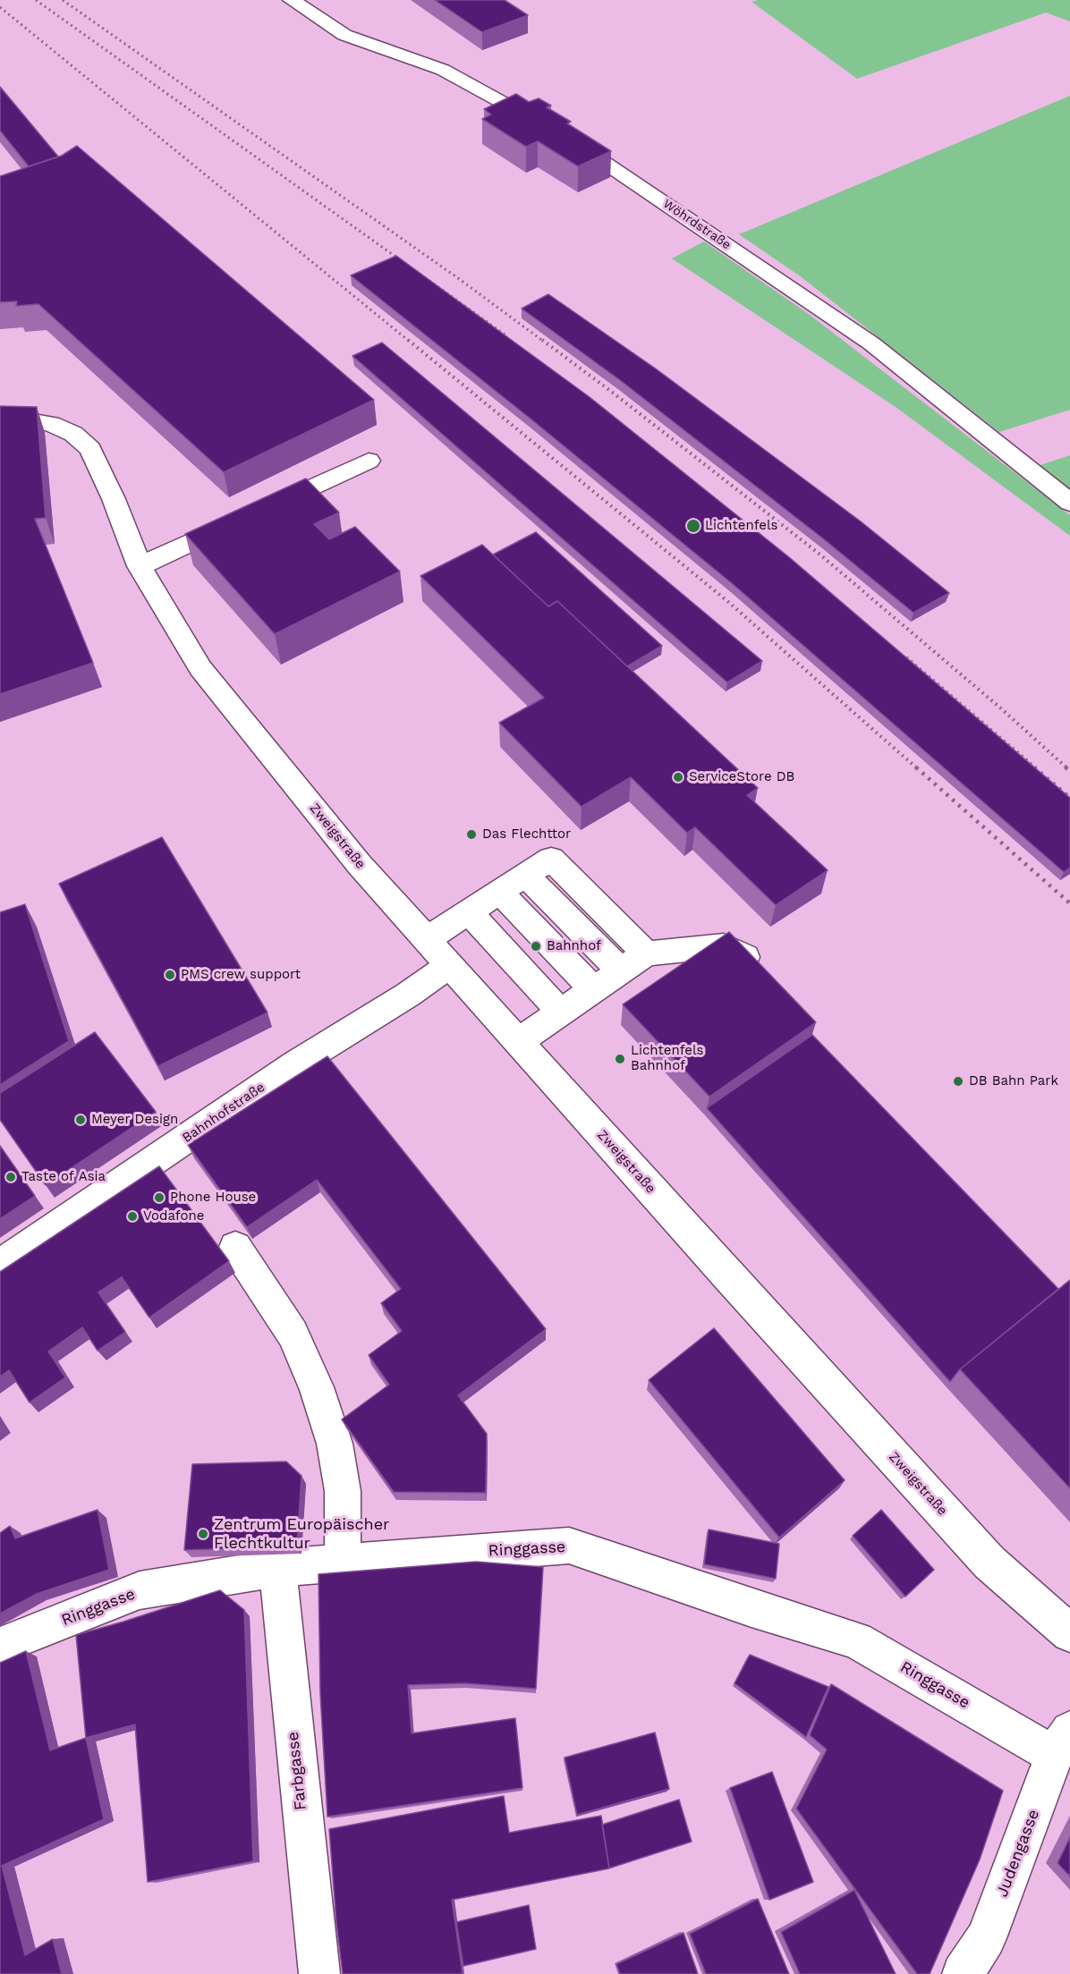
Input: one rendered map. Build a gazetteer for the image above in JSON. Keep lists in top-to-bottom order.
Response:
{
  "streets": {
    "street": [
      "Wöhrdstraße",
      "Zweigstraße",
      "Bahnhofstraße",
      "Ringgasse",
      "Farbgasse",
      "Judengasse"
    ]
  },
  "crossings": [
    ["Zweigstraße", "Bahnhofstraße"],
    ["Ringgasse", "Farbgasse"],
    ["Ringgasse", "Judengasse"]
  ],
  "places": [
    "Lichtenfels",
    "ServiceStore DB",
    "Das Flechttor",
    "Bahnhof",
    "PMS crew support",
    "Lichtenfels Bahnhof",
    "DB Bahn Park",
    "Meyer Design",
    "Taste of Asia",
    "Phone House",
    "Vodafone",
    "Zentrum Europäischer Flechtkultur"
  ]
}
